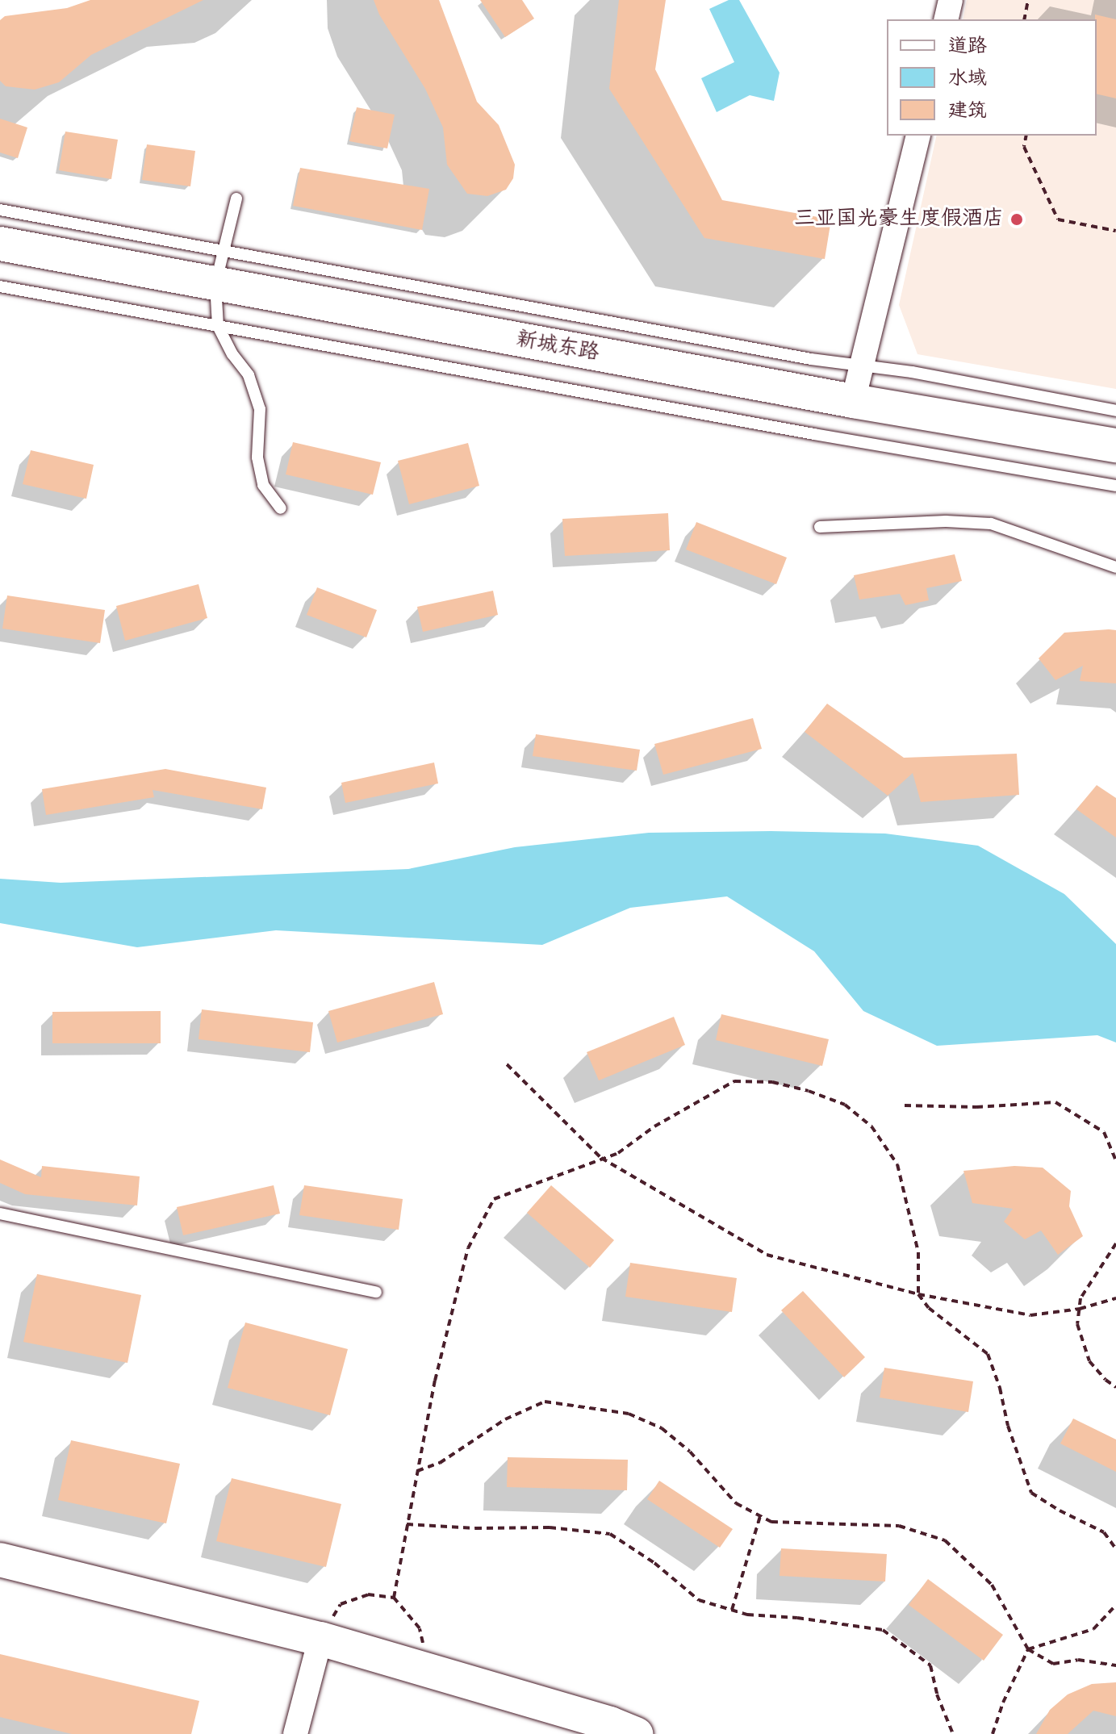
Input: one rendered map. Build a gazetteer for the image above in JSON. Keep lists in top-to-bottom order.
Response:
{
  "streets": {
    "main road": ["新城东路"]
  },
  "places": ["三亚国光豪生度假酒店"],
  "legend": ["道路", "水域", "建筑"]
}
